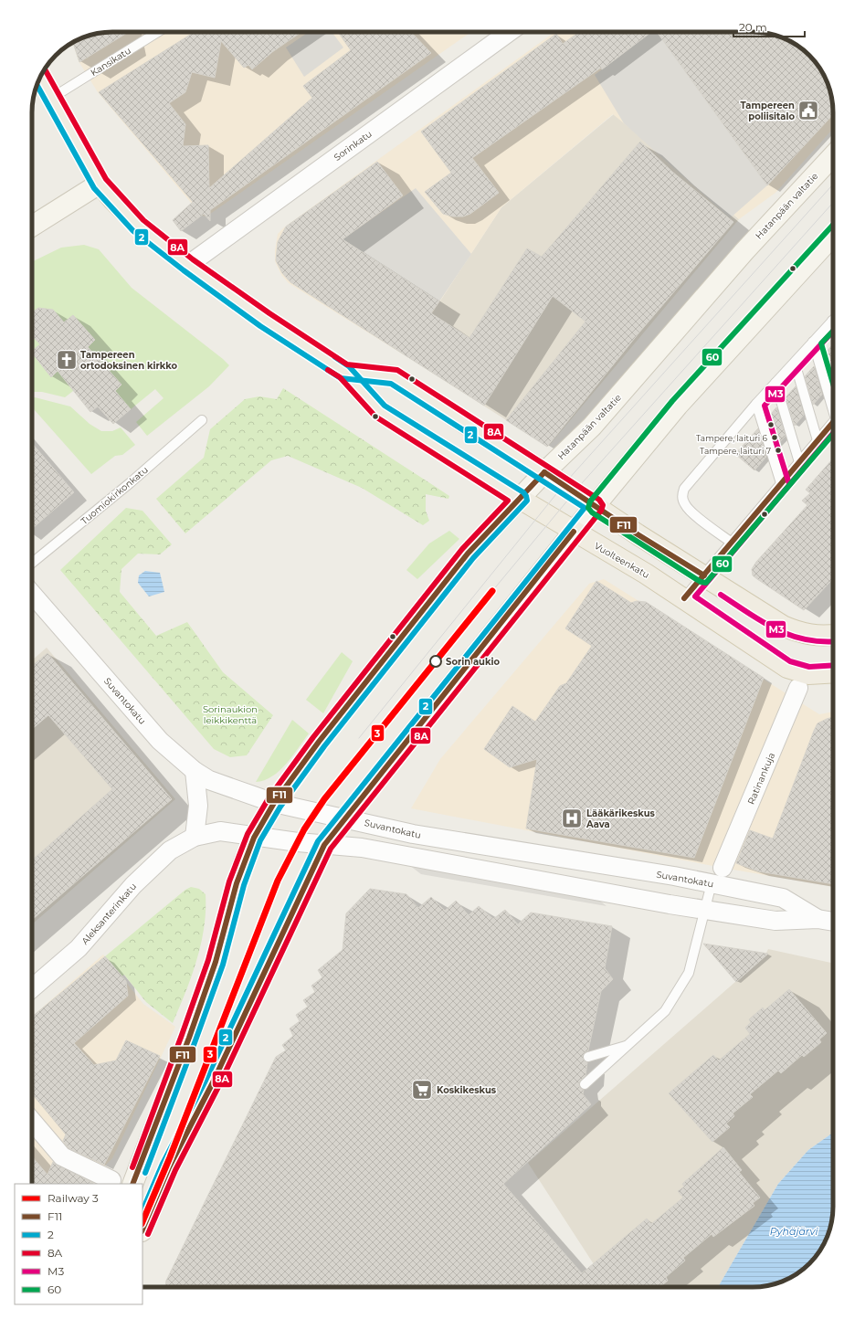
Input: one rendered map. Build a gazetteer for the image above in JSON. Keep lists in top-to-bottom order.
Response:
{
  "streets": {
    "main road": ["Vuolteenkatu"],
    "street": [
      "Sorinkatu",
      "Hatanpään valtatie",
      "Suvantokatu",
      "Ratinankuja",
      "Aleksanterinkatu"
    ],
    "lane": ["Kansikatu", "Tuomiokirkonkatu"]
  },
  "crossings": [
    ["Kansikatu", "Vuolteenkatu"],
    ["Sorinkatu", "Vuolteenkatu"],
    ["Hatanpään valtatie", "Vuolteenkatu"],
    ["Hatanpään valtatie", "Suvantokatu"],
    ["Hatanpään valtatie", "Aleksanterinkatu"],
    ["Suvantokatu", "Aleksanterinkatu"]
  ],
  "water": ["Pyhäjärvi"],
  "parks": ["Sorinaukion leikkikenttä"],
  "places": {
    "public building": ["Tampereen poliisitalo"],
    "church": ["Tampereen ortodoksinen kirkko"],
    "other": ["Tampere, laituri 6", "Tampere, laituri 7", "Sorin aukio"],
    "hospital": ["Lääkärikeskus Aava"],
    "supermarket": ["Koskikeskus"]
  },
  "lines": [
    "transit line 8A",
    "transit line 2",
    "transit line 60",
    "transit line M3",
    "transit line F11",
    "rail line 3"
  ],
  "legend": [
    "Railway 3",
    "F11",
    "2",
    "8A",
    "M3",
    "60"
  ],
  "scale_bar": "20 m"
}
